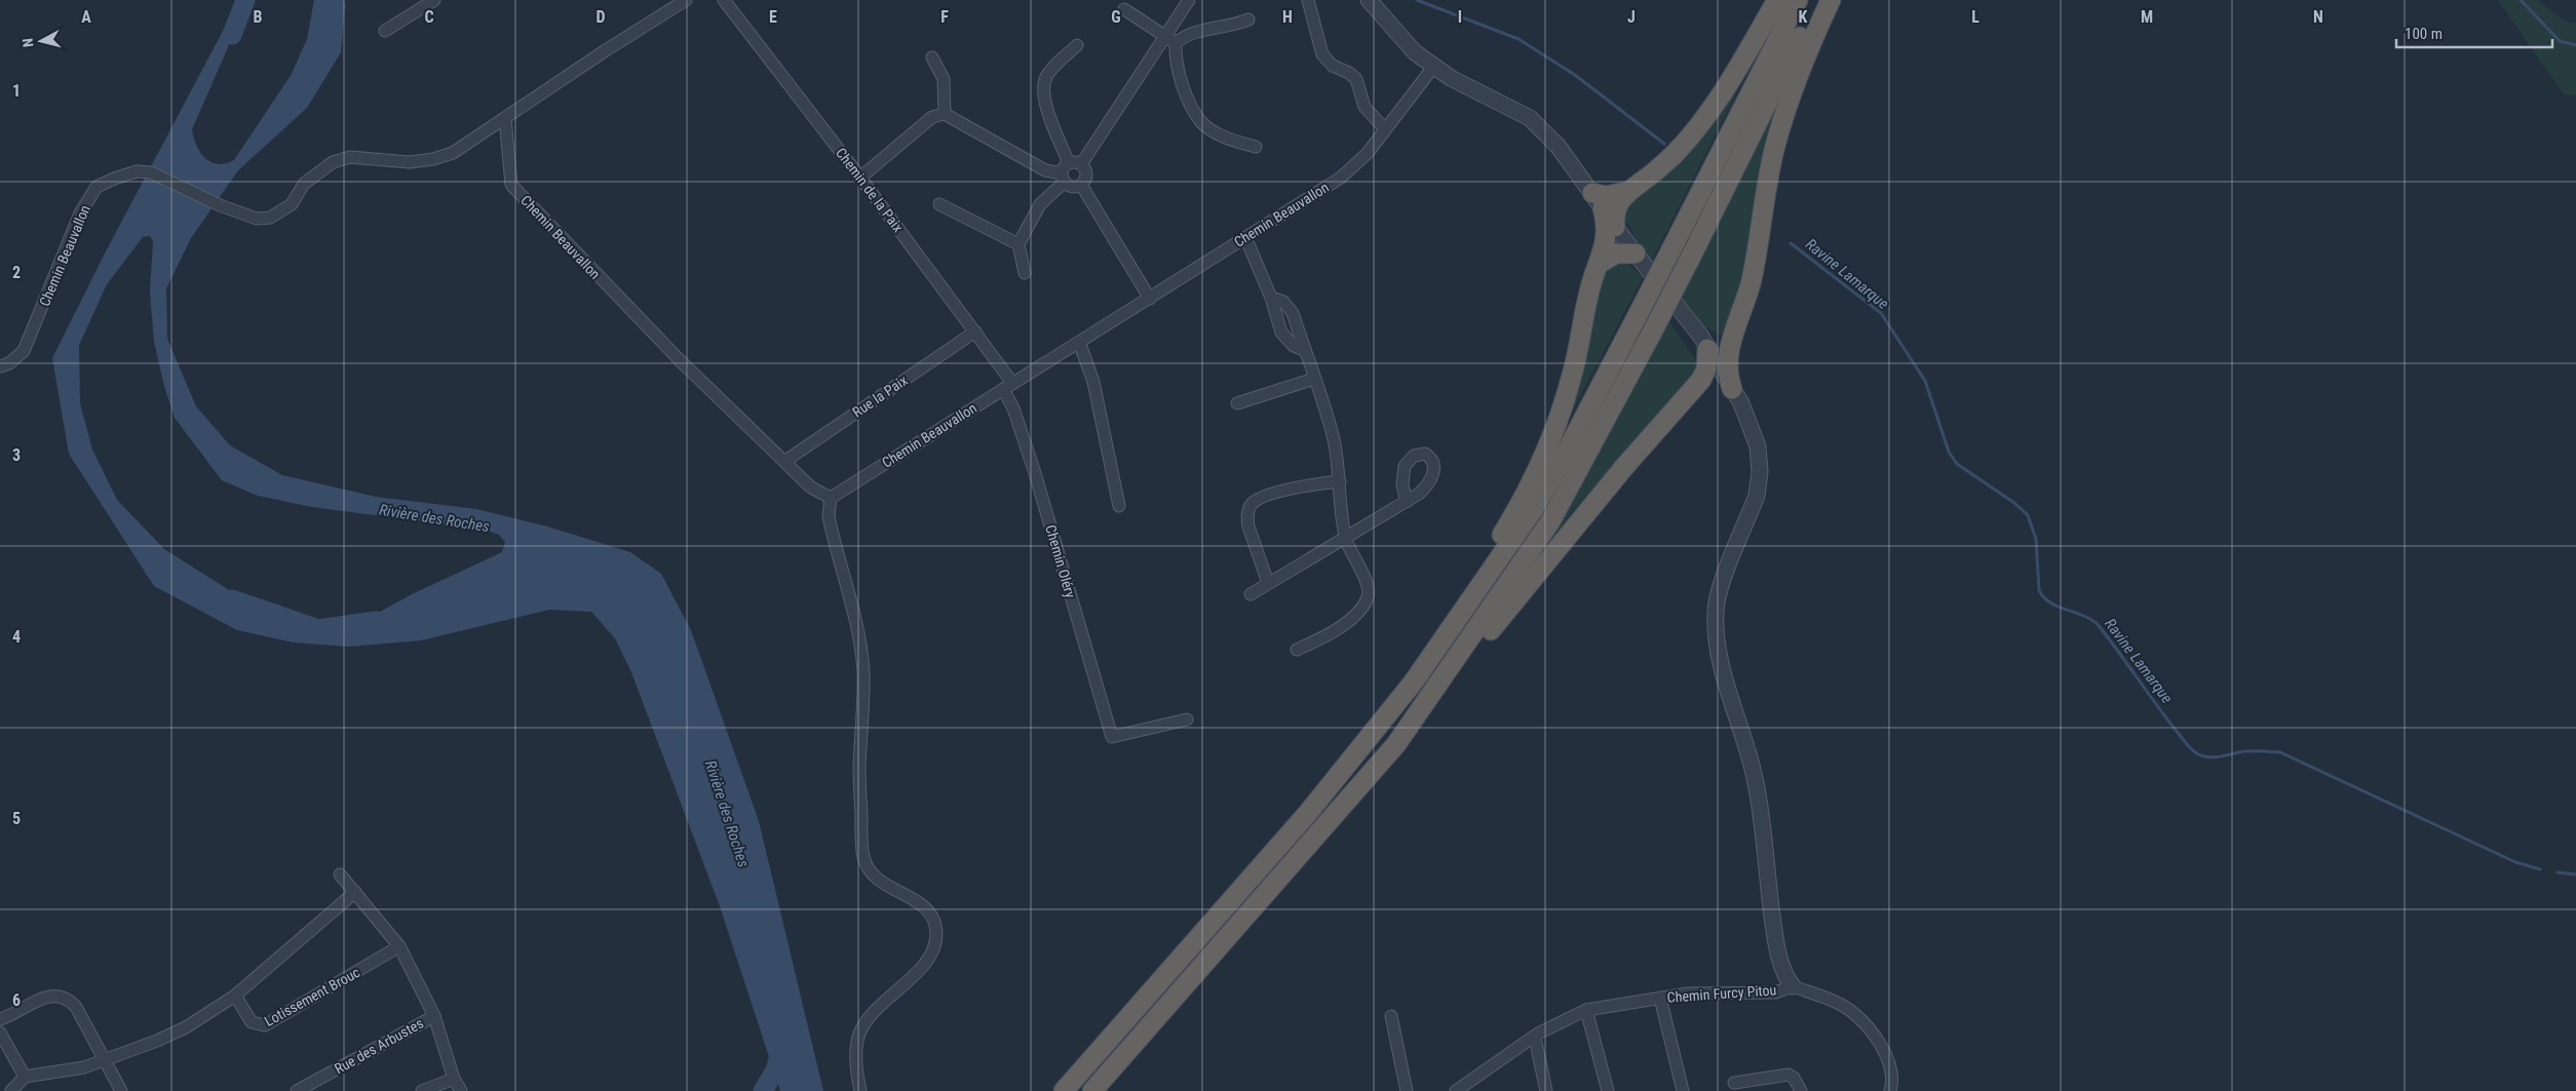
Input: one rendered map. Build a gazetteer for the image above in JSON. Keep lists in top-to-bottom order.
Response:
{
  "streets": {
    "street": [
      "Chemin de la Paix",
      "Chemin Beauvallon",
      "Rue la Paix",
      "Chemin Oléry",
      "Chemin Furcy Pitou",
      "Lotissement Brouc",
      "Rue des Arbustes"
    ]
  },
  "crossings": [
    ["Chemin de la Paix", "Chemin Beauvallon"],
    ["Chemin de la Paix", "Rue la Paix"],
    ["Chemin de la Paix", "Chemin Oléry"],
    ["Chemin Beauvallon", "Rue la Paix"],
    ["Chemin Beauvallon", "Chemin Oléry"]
  ],
  "water": ["Ravine Lamarque", "Rivière des Roches"],
  "scale_bar": "100 m",
  "north": "left",
  "grid": {
    "columns": [
      "A",
      "B",
      "C",
      "D",
      "E",
      "F",
      "G",
      "H",
      "I",
      "J",
      "K",
      "L",
      "M",
      "N"
    ],
    "rows": [
      "1",
      "2",
      "3",
      "4",
      "5",
      "6"
    ]
  }
}
